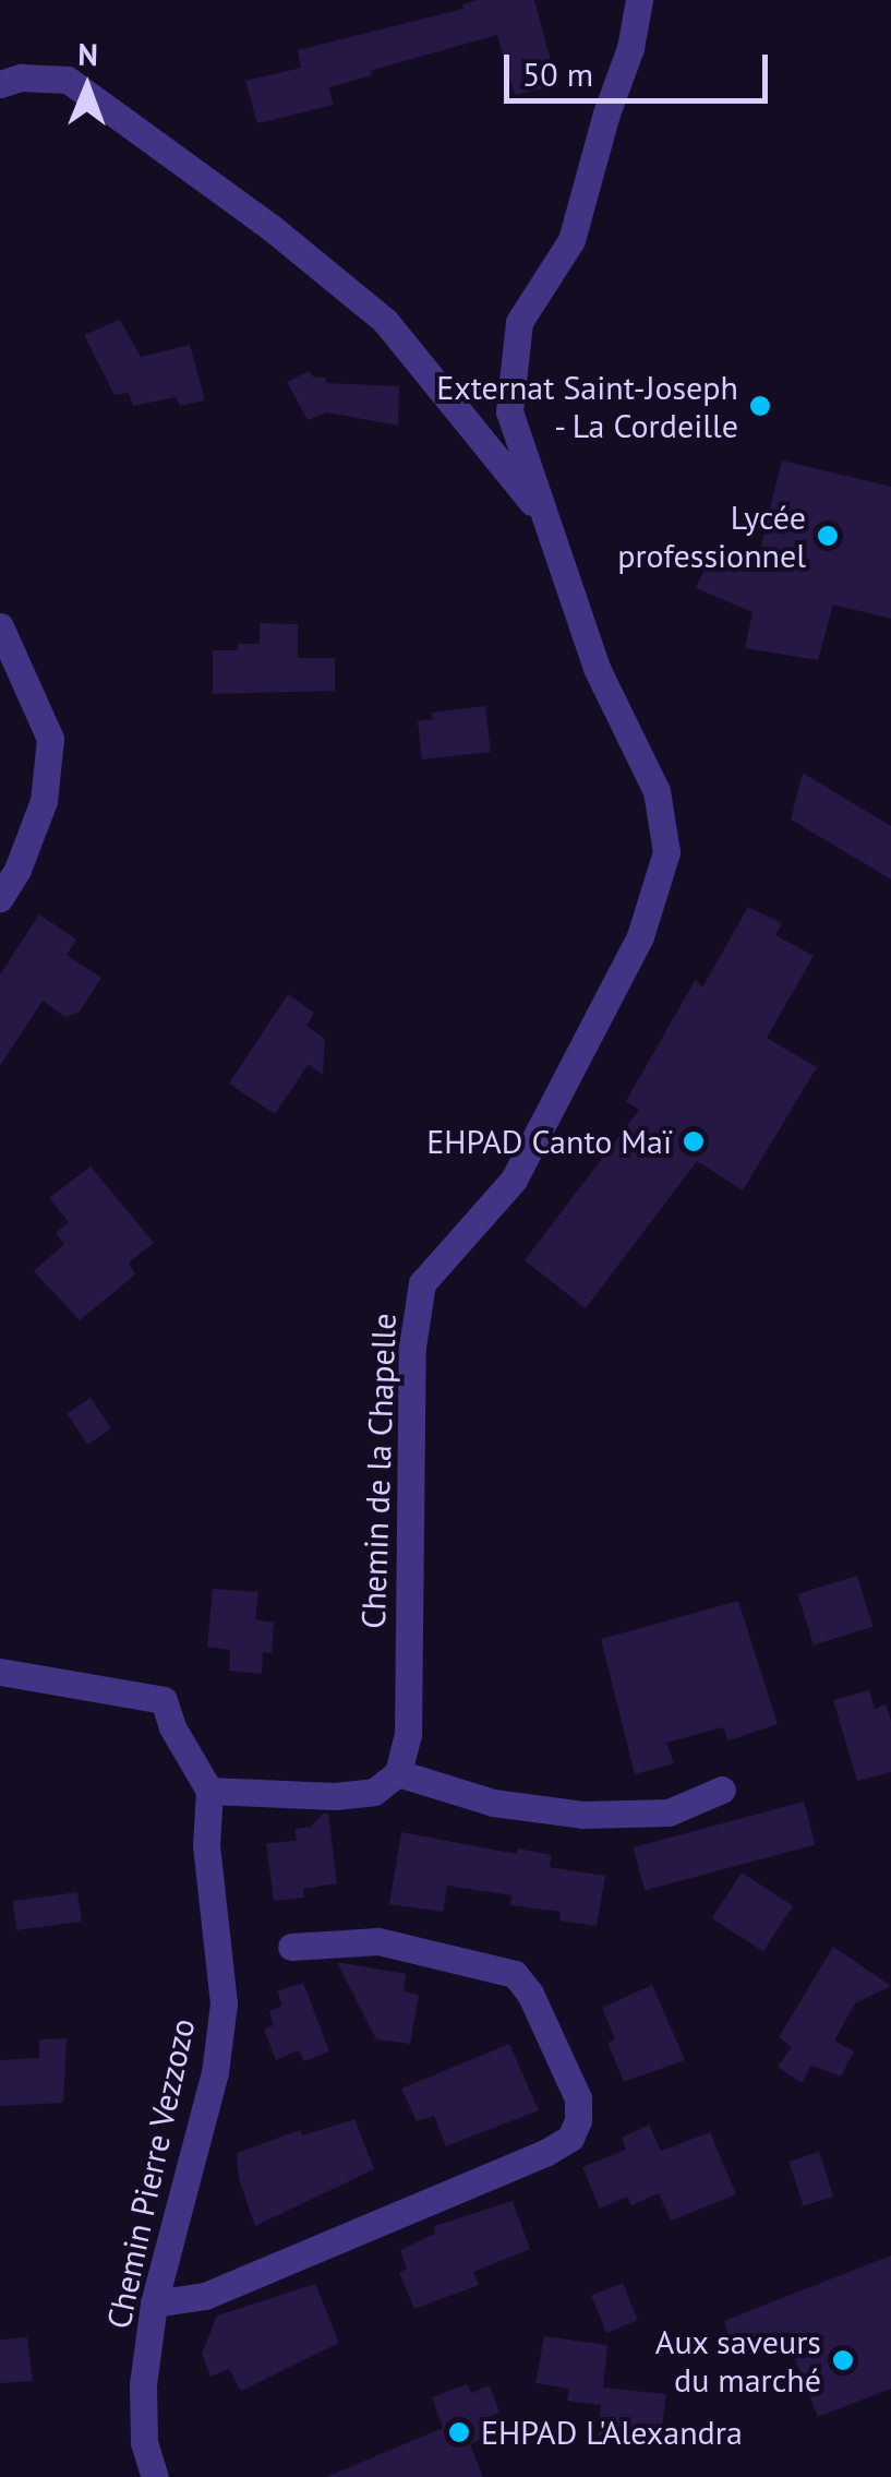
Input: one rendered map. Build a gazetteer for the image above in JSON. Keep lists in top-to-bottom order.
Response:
{
  "streets": {
    "street": ["Chemin de la Chapelle", "Chemin Pierre Vezzozo"]
  },
  "places": [
    "Externat Saint-Joseph - La Cordeille",
    "Lycée professionnel",
    "EHPAD Canto Maï",
    "Aux saveurs du marché",
    "EHPAD L'Alexandra"
  ],
  "scale_bar": "50 m",
  "north": "top"
}
